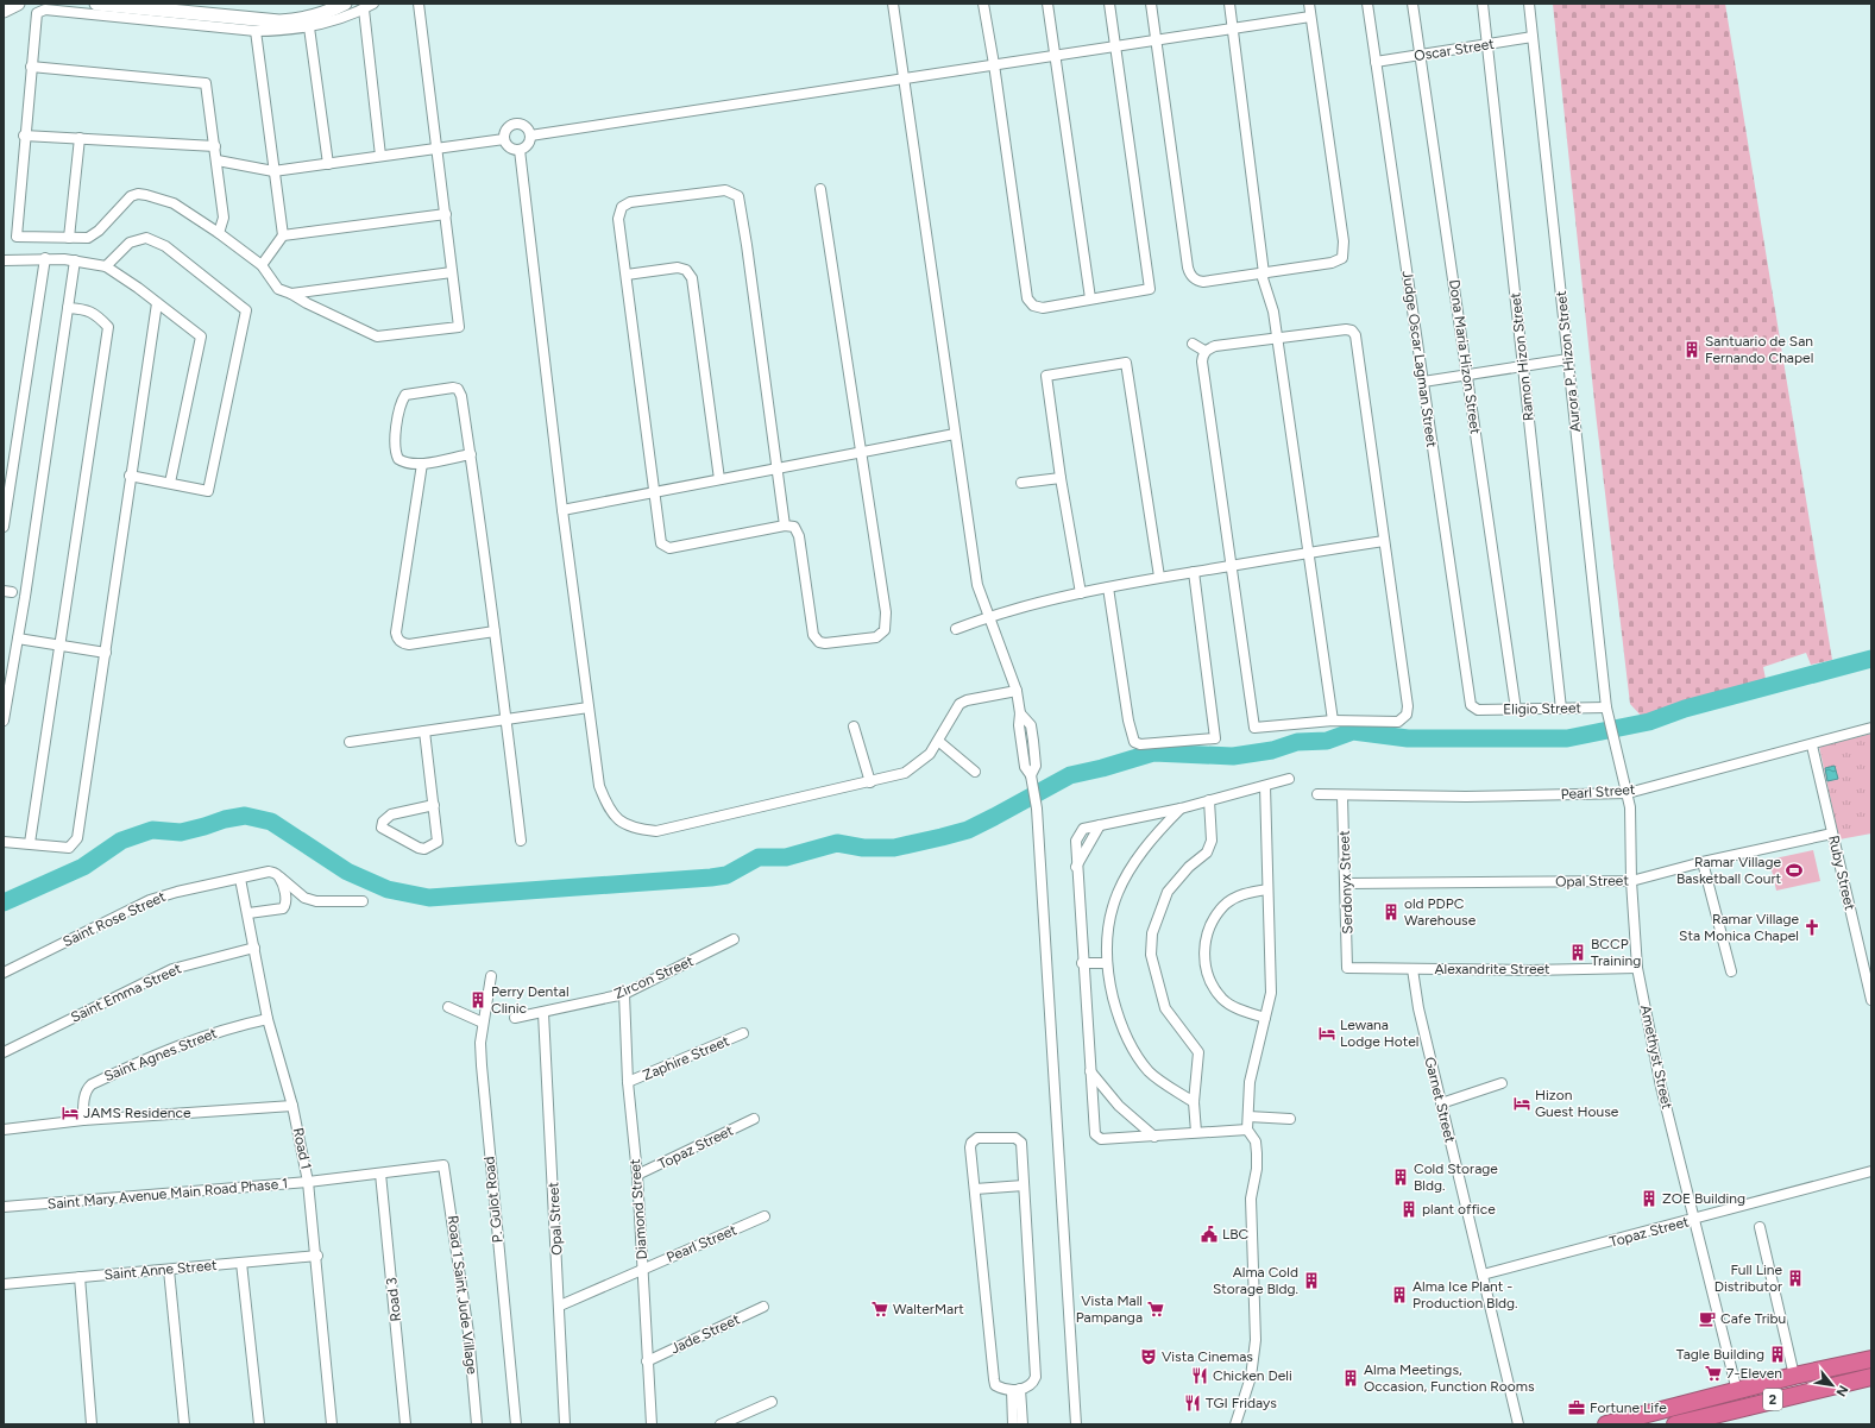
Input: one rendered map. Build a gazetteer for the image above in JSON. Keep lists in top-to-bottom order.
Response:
{
  "streets": {
    "highway": ["2"],
    "street": [
      "Oscar Street",
      "Dona Maria Hizon Street",
      "Ramon Hizon Street",
      "Judge Oscar Lagman Street",
      "Aurora P. Hizon Street",
      "Eligio Street",
      "Pearl Street",
      "Ruby Street",
      "Opal Street",
      "Serdonyx Street",
      "Saint Rose Street",
      "Alexandrite Street",
      "Zircon Street",
      "Saint Emma Street",
      "Saint Agnes Street",
      "Amethyst Street",
      "Zaphire Street",
      "Garnet Street",
      "Topaz Street",
      "Road 1",
      "Saint Mary Avenue Main Road Phase 1",
      "P. Gulot Road",
      "Diamond Street",
      "Saint Anne Street",
      "Road 1 Saint Jude Village",
      "Road 3",
      "Jade Street"
    ]
  },
  "crossings": [
    ["Oscar Street", "Dona Maria Hizon Street"],
    ["Oscar Street", "Ramon Hizon Street"],
    ["Oscar Street", "Judge Oscar Lagman Street"],
    ["Oscar Street", "Aurora P. Hizon Street"],
    ["Dona Maria Hizon Street", "Eligio Street"],
    ["Ramon Hizon Street", "Eligio Street"],
    ["Judge Oscar Lagman Street", "Eligio Street"],
    ["Aurora P. Hizon Street", "Eligio Street"],
    ["Aurora P. Hizon Street", "Amethyst Street"],
    ["Pearl Street", "Ruby Street"],
    ["Pearl Street", "Opal Street"],
    ["Pearl Street", "Serdonyx Street"],
    ["Pearl Street", "Amethyst Street"],
    ["Pearl Street", "Diamond Street"],
    ["Ruby Street", "Opal Street"],
    ["Opal Street", "Serdonyx Street"],
    ["Opal Street", "Zircon Street"],
    ["Opal Street", "Amethyst Street"],
    ["Serdonyx Street", "Alexandrite Street"],
    ["Saint Rose Street", "Road 1"],
    ["Alexandrite Street", "Amethyst Street"],
    ["Alexandrite Street", "Garnet Street"],
    ["Zircon Street", "Diamond Street"],
    ["Saint Emma Street", "Road 1"],
    ["Saint Agnes Street", "Road 1"],
    ["Amethyst Street", "Topaz Street"],
    ["Amethyst Street", "2"],
    ["Zaphire Street", "Diamond Street"],
    ["Garnet Street", "Topaz Street"],
    ["Topaz Street", "Diamond Street"],
    ["Road 1", "Saint Mary Avenue Main Road Phase 1"],
    ["Road 1", "Saint Anne Street"],
    ["Saint Mary Avenue Main Road Phase 1", "Road 1 Saint Jude Village"],
    ["Saint Mary Avenue Main Road Phase 1", "Road 3"],
    ["Diamond Street", "Jade Street"]
  ],
  "places": {
    "building": [
      "Santuario de San Fernando Chapel",
      "old PDPC Warehouse",
      "BCCP Training",
      "Perry Dental Clinic",
      "Cold Storage Bldg.",
      "ZOE Building",
      "plant office",
      "Full Line Distributor",
      "Alma Cold Storage Bldg.",
      "Alma Ice Plant - Production Bldg.",
      "Tagle Building",
      "Alma Meetings, Occasion, Function Rooms"
    ],
    "sports": ["Ramar Village Basketball Court"],
    "church": ["Ramar Village Sta Monica Chapel"],
    "hotel": ["Lewana Lodge Hotel", "Hizon Guest House", "JAMS Residence"],
    "public building": ["LBC"],
    "supermarket": ["WalterMart", "Vista Mall Pampanga", "7-Eleven"],
    "cafe": ["Cafe Tribu"],
    "theatre": ["Vista Cinemas"],
    "restaurant": ["Chicken Deli", "TGI Fridays"],
    "office": ["Fortune Life"]
  },
  "north": "bottom right"
}
